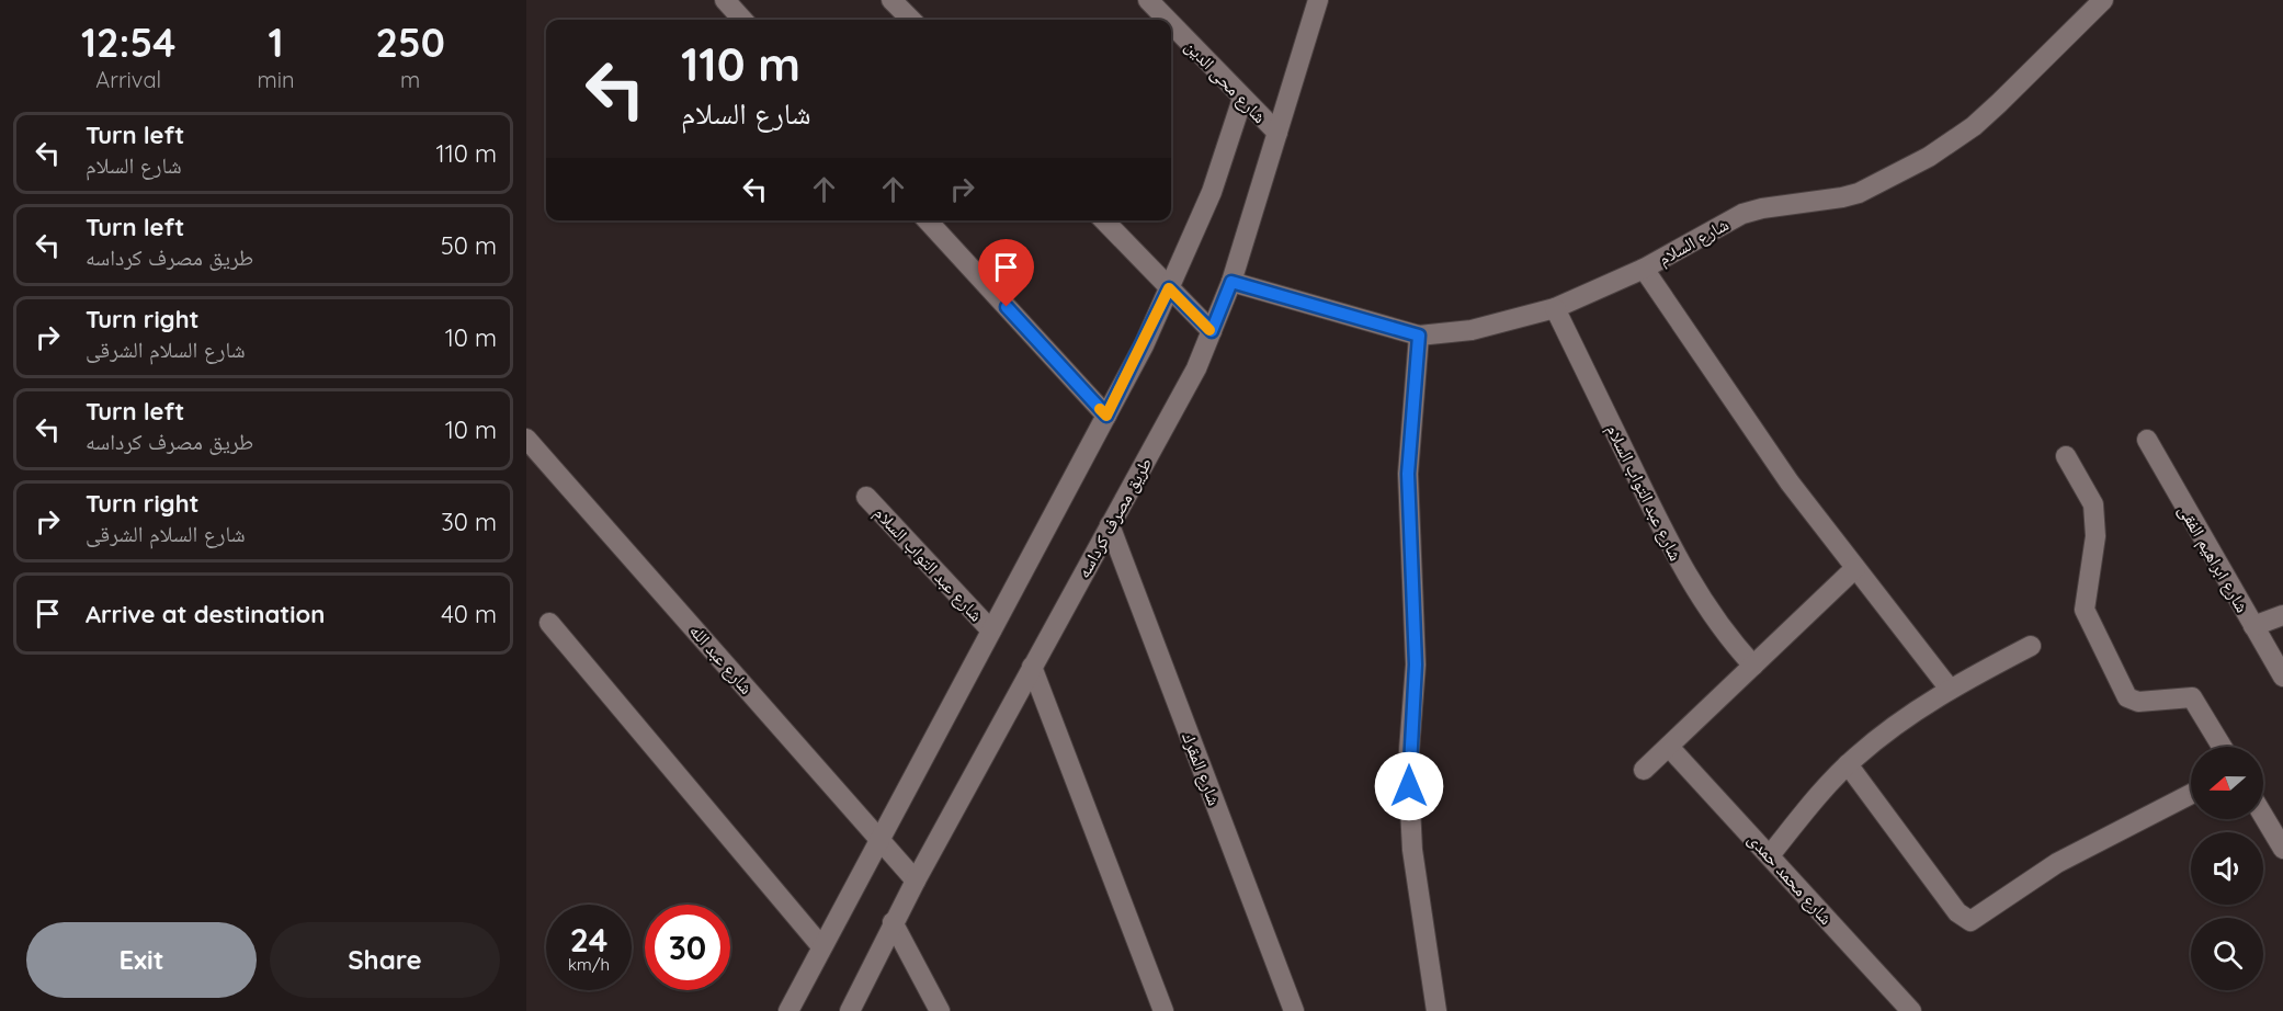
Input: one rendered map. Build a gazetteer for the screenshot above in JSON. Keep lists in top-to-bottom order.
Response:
{
  "streets": {
    "street": [
      "شارع محى الدين",
      "شارع السلام",
      "شارع عبد التواب السلام",
      "طريق مصرف كرداسه",
      "شارع ابراهيم الفقى",
      "شارع عبد الله",
      "شارع المقرك",
      "شارع محمد حمدى"
    ]
  },
  "crossings": [
    ["شارع محى الدين", "طريق مصرف كرداسه"],
    ["شارع السلام", "شارع عبد التواب السلام"],
    ["شارع السلام", "طريق مصرف كرداسه"],
    ["طريق مصرف كرداسه", "شارع عبد الله"],
    ["طريق مصرف كرداسه", "شارع المقرك"]
  ],
  "north": "left",
  "page": {
    "eta": [
      "12:54",
      "Arrival",
      "1",
      "min",
      "250",
      "m"
    ],
    "turn": ["110 m", "شارع السلام"],
    "list": [
      {
        "name": "Turn left",
        "note": "شارع السلام",
        "value": "110 m"
      },
      {
        "name": "Turn left",
        "note": "طريق مصرف كرداسه",
        "value": "50 m"
      },
      {
        "name": "Turn right",
        "note": "شارع السلام الشرقى",
        "value": "10 m"
      },
      {
        "name": "Turn left",
        "note": "طريق مصرف كرداسه",
        "value": "10 m"
      },
      {
        "name": "Turn right",
        "note": "شارع السلام الشرقى",
        "value": "30 m"
      },
      {
        "name": "Arrive at destination",
        "value": "40 m"
      }
    ],
    "speed": "24 km/h",
    "limit": "30",
    "buttons": ["Exit", "Share"]
  }
}
